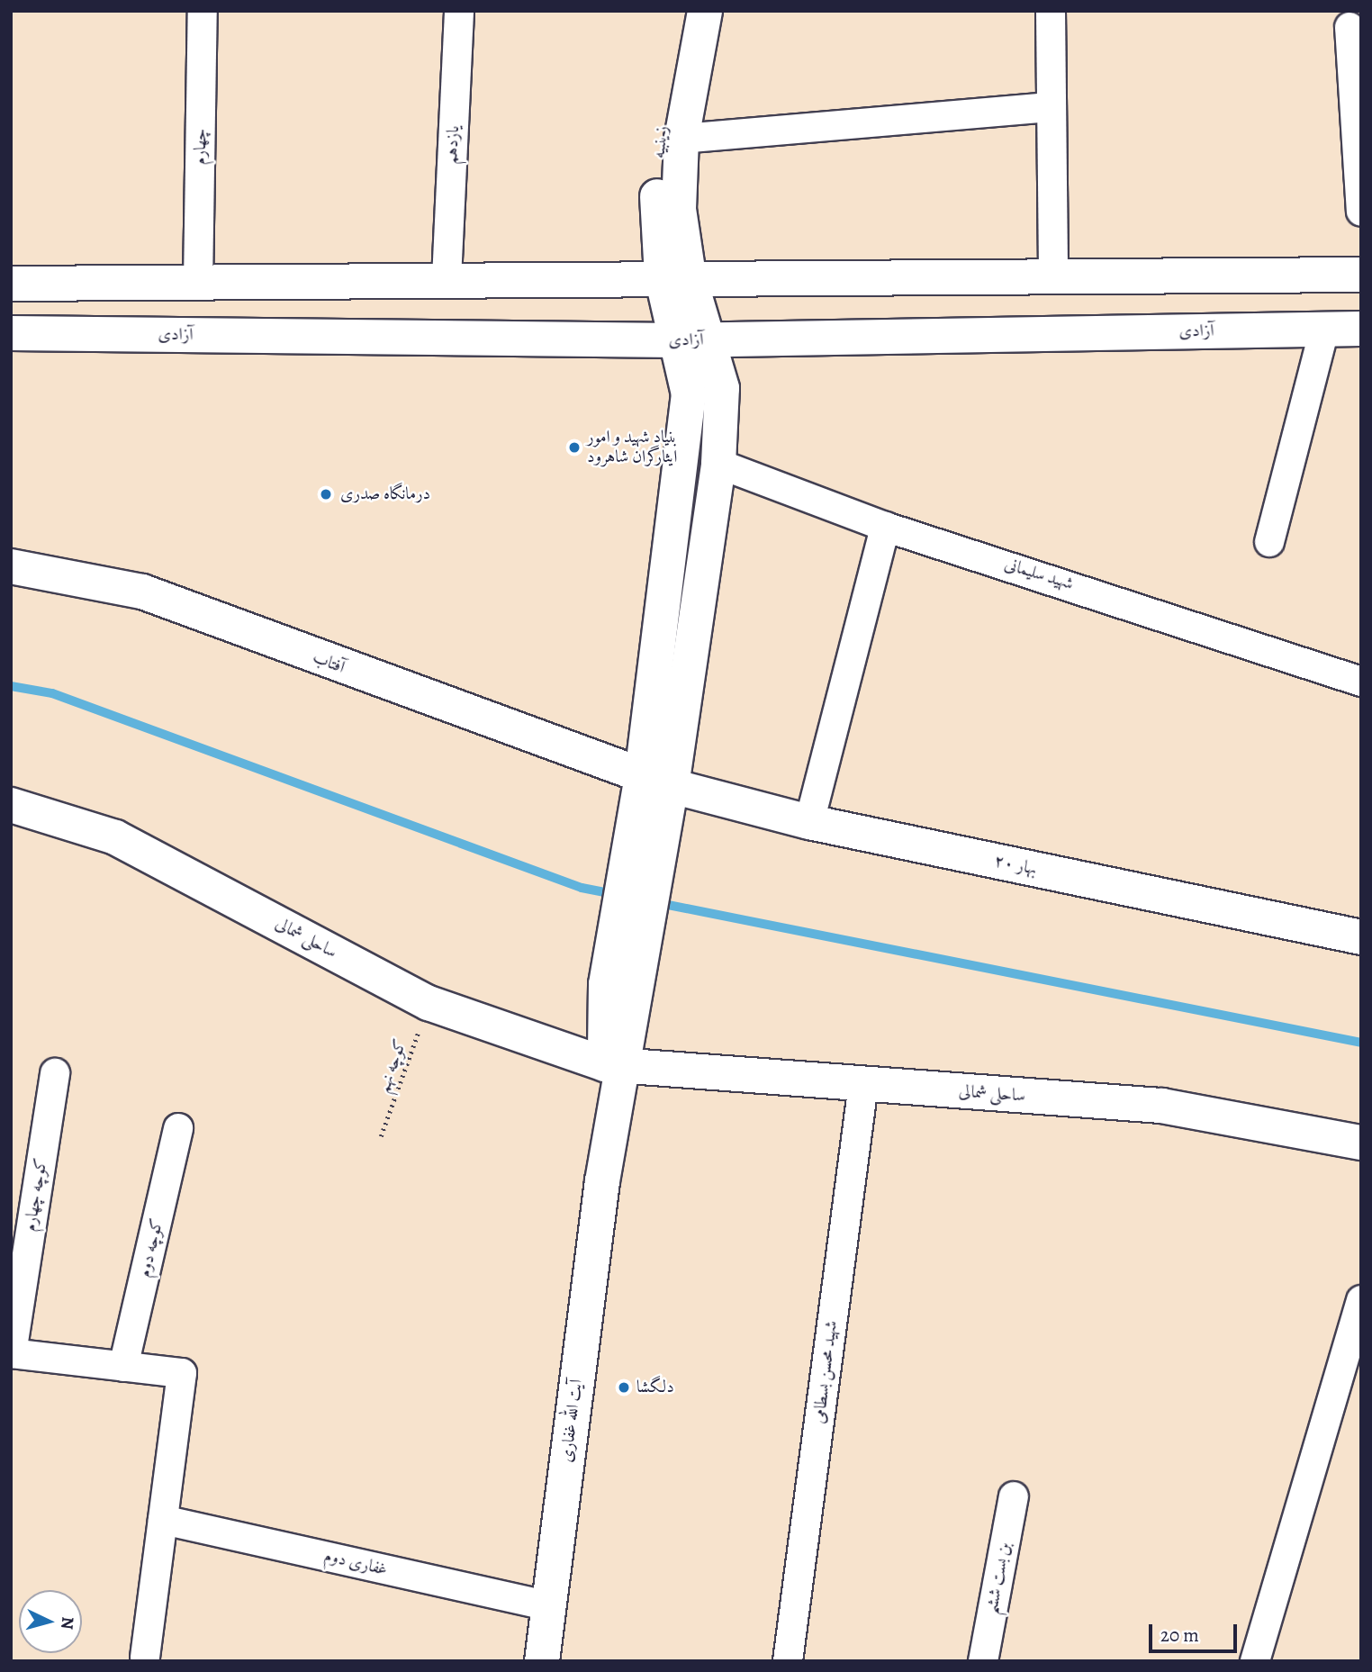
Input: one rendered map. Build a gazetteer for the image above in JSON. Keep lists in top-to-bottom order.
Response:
{
  "streets": {
    "street": [
      "زینبیه",
      "یازدهم",
      "چهارم",
      "آزادی",
      "شهید سلیمانی",
      "آفتاب",
      "بهار ۲۰",
      "ساحلی شمالی",
      "کوچه چهارم",
      "کوچه دوم",
      "شهید محسن بسطامی",
      "آیت الله غفاری",
      "غفاری دوم",
      "بن بست ششم"
    ],
    "path": ["کوچه نهم"]
  },
  "crossings": [
    ["آفتاب", "بهار ۲۰"],
    ["آفتاب", "آیت الله غفاری"],
    ["بهار ۲۰", "آیت الله غفاری"],
    ["ساحلی شمالی", "کوچه نهم"],
    ["ساحلی شمالی", "شهید محسن بسطامی"],
    ["ساحلی شمالی", "آیت الله غفاری"],
    ["آیت الله غفاری", "غفاری دوم"]
  ],
  "places": ["بنیاد شهید و امور ایثارگران شاهرود", "درمانگاه صدری", "دلگشا"],
  "scale_bar": "20 m",
  "north": "right"
}
